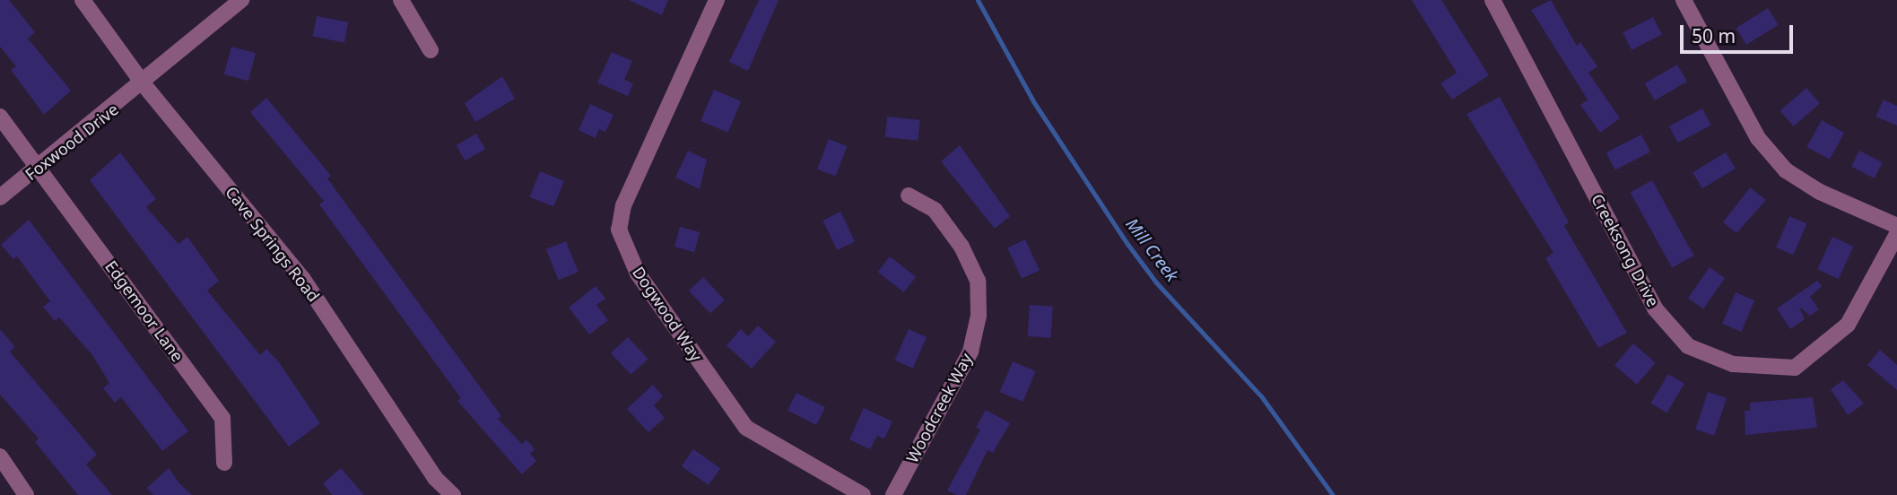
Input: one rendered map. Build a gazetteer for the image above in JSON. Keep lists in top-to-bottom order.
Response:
{
  "streets": {
    "street": [
      "Foxwood Drive",
      "Cave Springs Road",
      "Creeksong Drive",
      "Edgemoor Lane",
      "Dogwood Way",
      "Woodcreek Way"
    ]
  },
  "crossings": [
    ["Foxwood Drive", "Cave Springs Road"],
    ["Foxwood Drive", "Edgemoor Lane"]
  ],
  "water": ["Mill Creek"],
  "scale_bar": "50 m"
}
